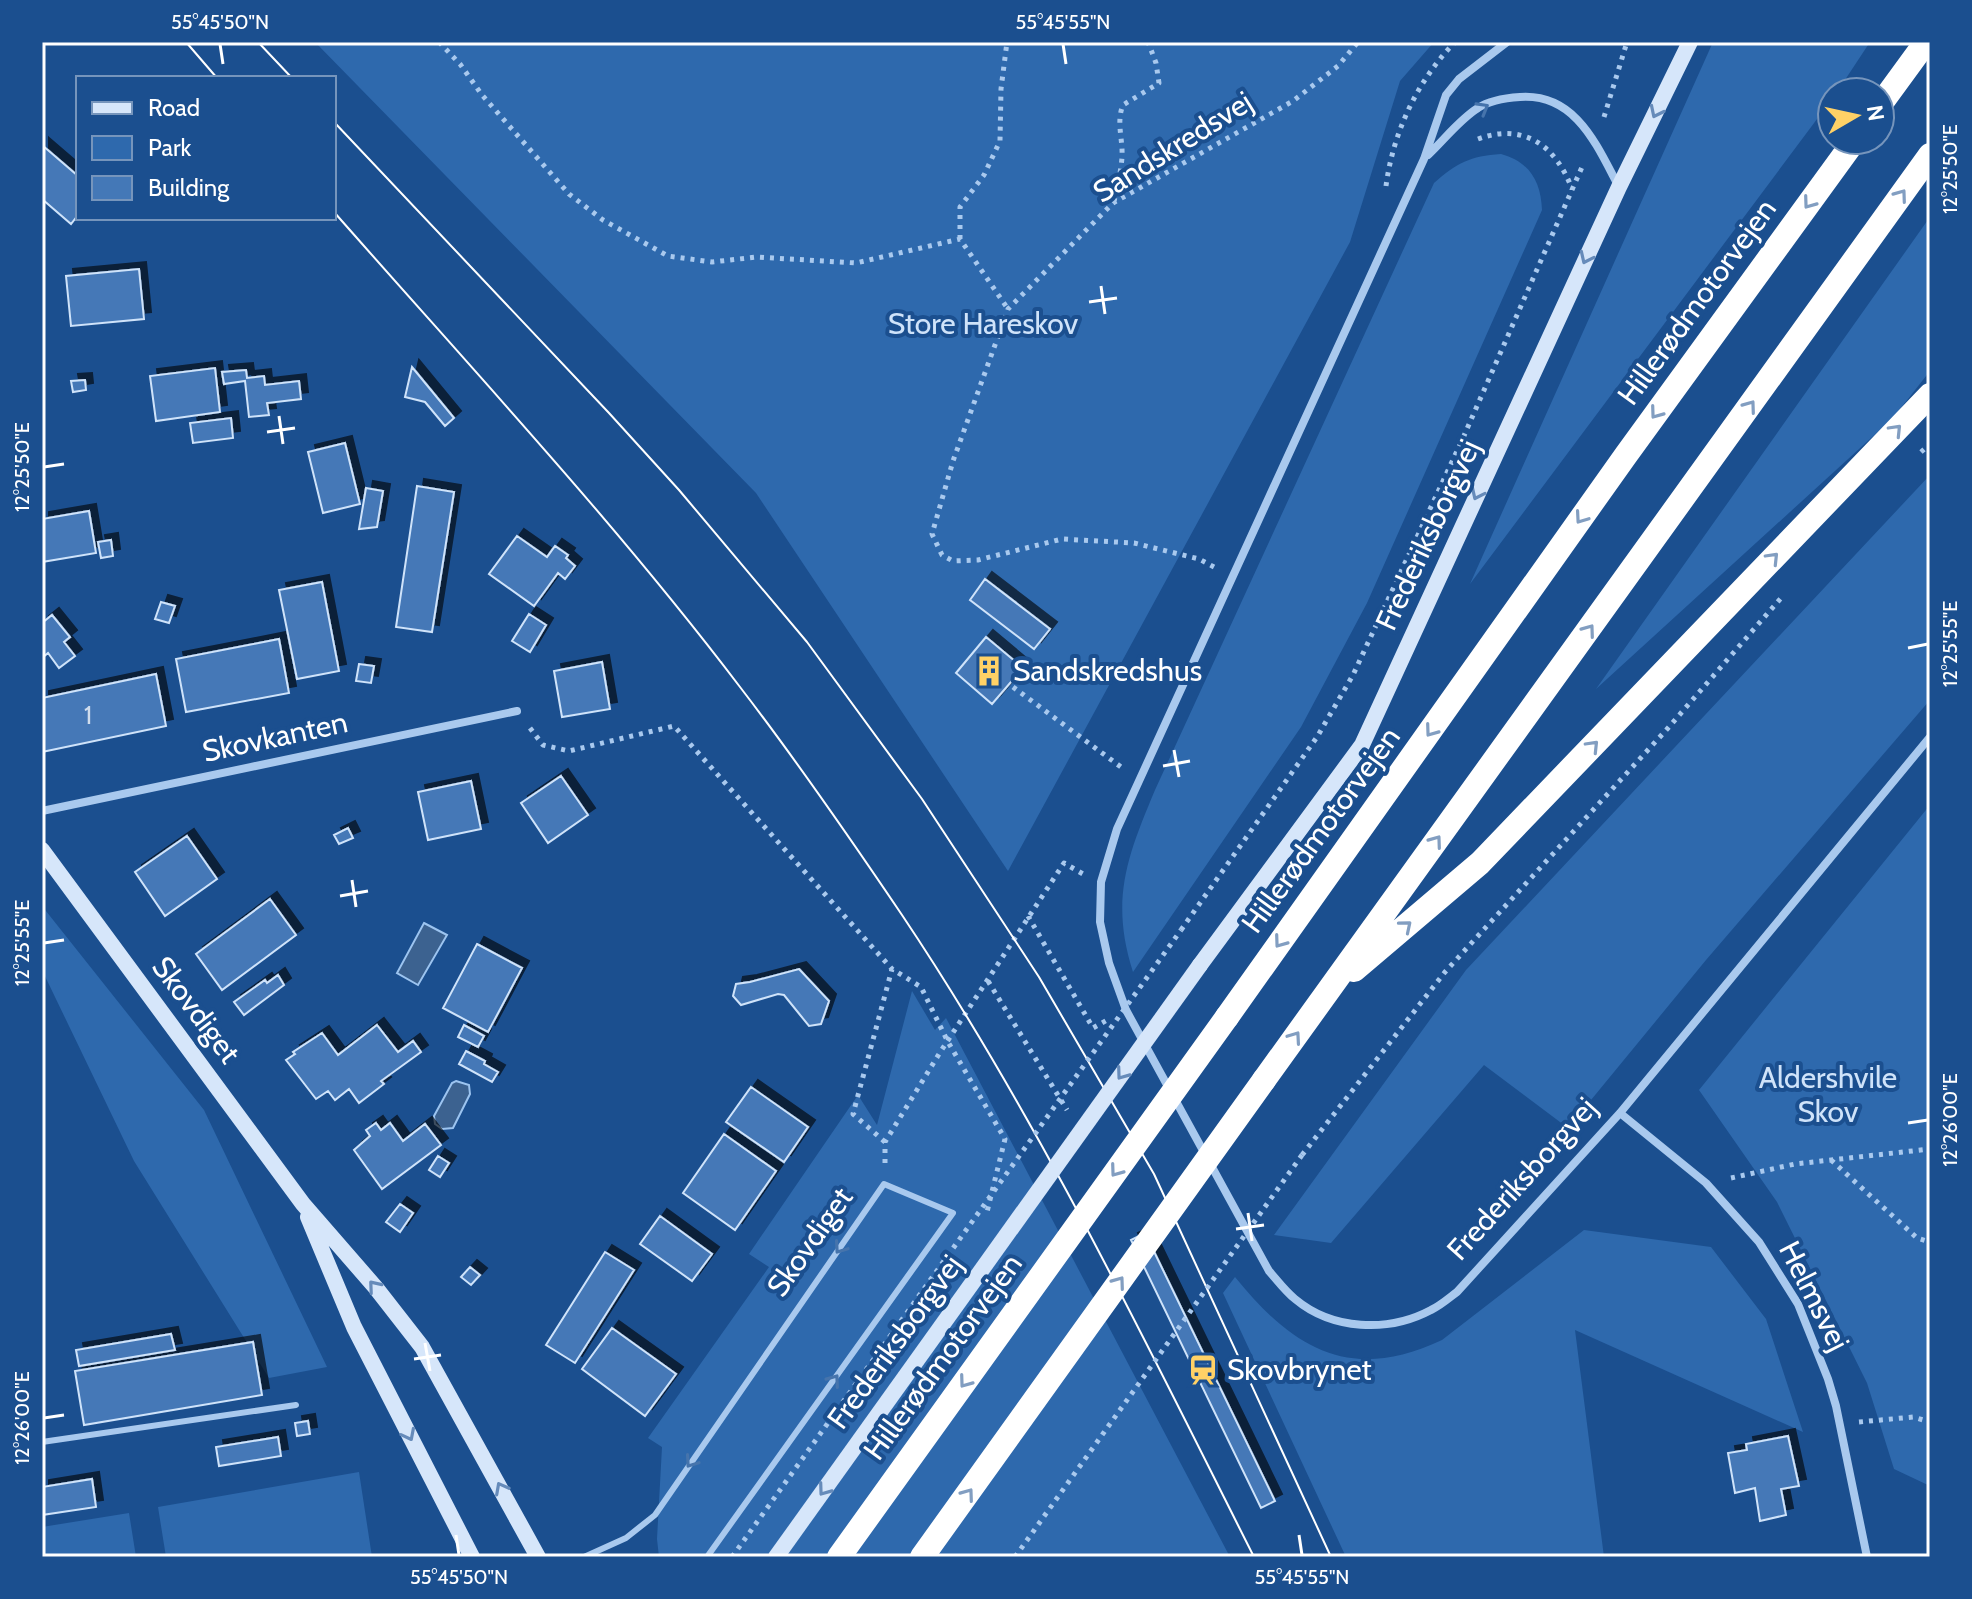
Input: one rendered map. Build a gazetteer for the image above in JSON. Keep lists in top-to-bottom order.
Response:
{
  "streets": {
    "highway": ["Hillerødmotorvejen"],
    "street": [
      "Frederiksborgvej",
      "Skovkanten",
      "Skovdiget",
      "Helmsvej"
    ],
    "path": ["Sandskredsvej"]
  },
  "crossings": [
    ["Sandskredsvej", "Frederiksborgvej"],
    ["Frederiksborgvej", "Helmsvej"]
  ],
  "one_way": ["Frederiksborgvej"],
  "parks": ["Store Hareskov", "Aldershvile Skov"],
  "places": {
    "building": ["Sandskredshus"],
    "station": ["Skovbrynet"]
  },
  "house_numbers": ["1"],
  "legend": ["Road", "Park", "Building"],
  "north": "right",
  "coordinates": [
    "55°45'50\"N",
    "55°45'55\"N",
    "12°25'50\"E",
    "12°25'55\"E",
    "12°26'00\"E"
  ]
}
